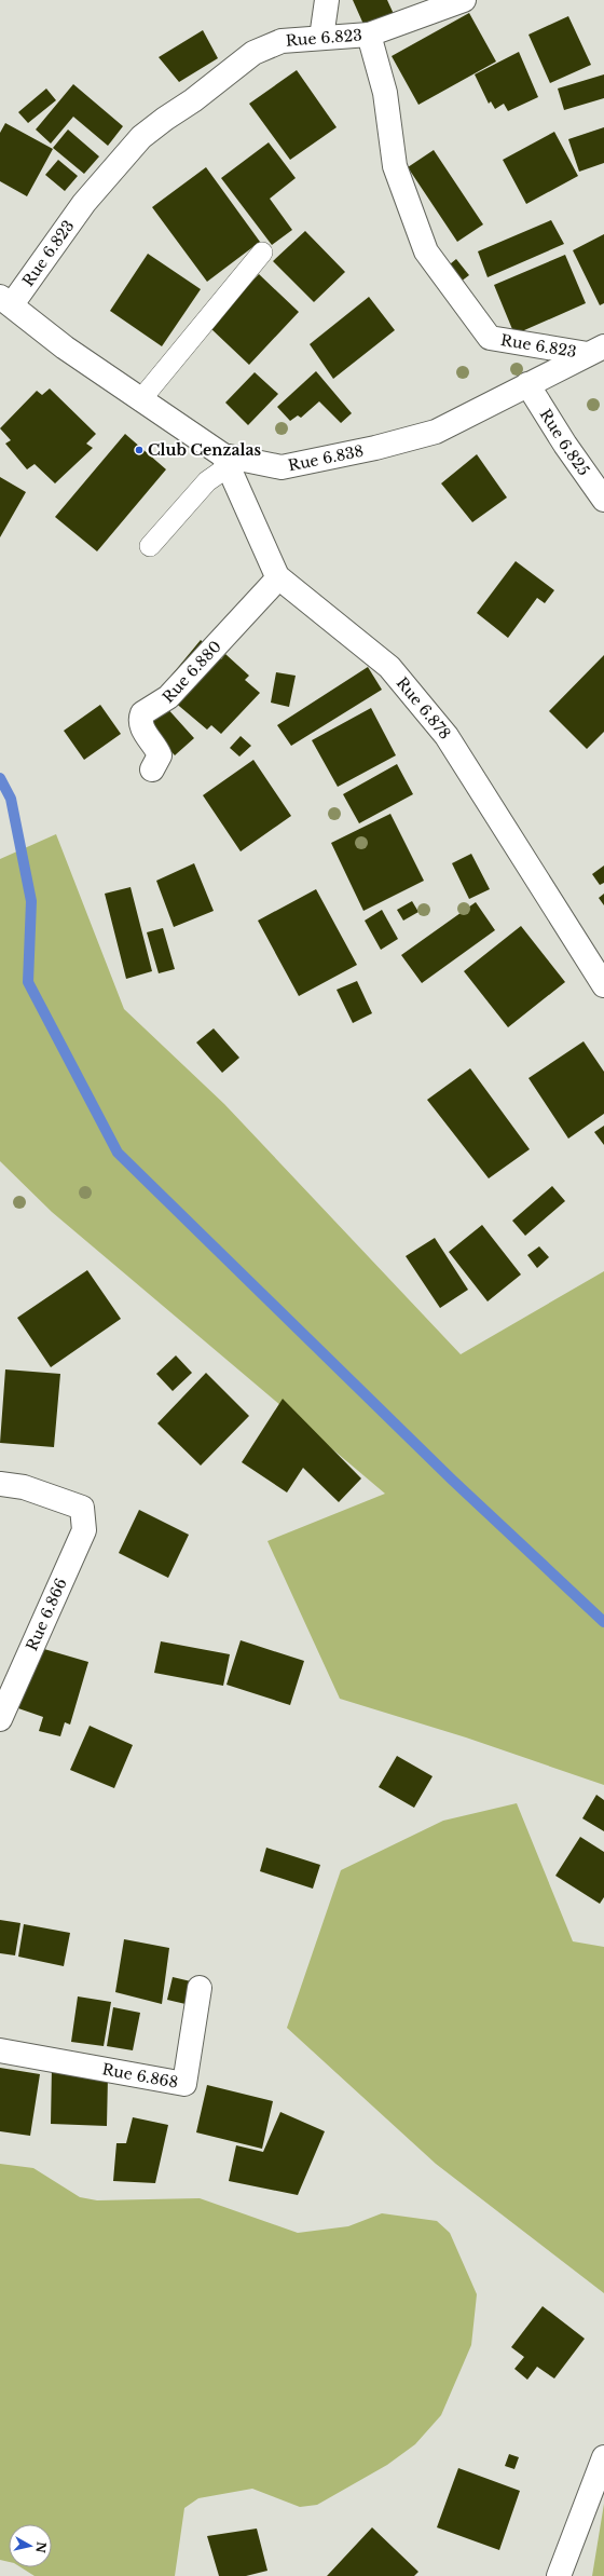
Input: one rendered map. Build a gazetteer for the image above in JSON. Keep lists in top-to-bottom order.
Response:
{
  "streets": {
    "street": [
      "Rue 6.823",
      "Rue 6.825",
      "Rue 6.838",
      "Rue 6.880",
      "Rue 6.878",
      "Rue 6.866",
      "Rue 6.868"
    ]
  },
  "crossings": [
    ["Rue 6.823", "Rue 6.838"],
    ["Rue 6.825", "Rue 6.838"],
    ["Rue 6.838", "Rue 6.878"],
    ["Rue 6.880", "Rue 6.878"]
  ],
  "places": ["Club Cenzalas"],
  "north": "right"
}
